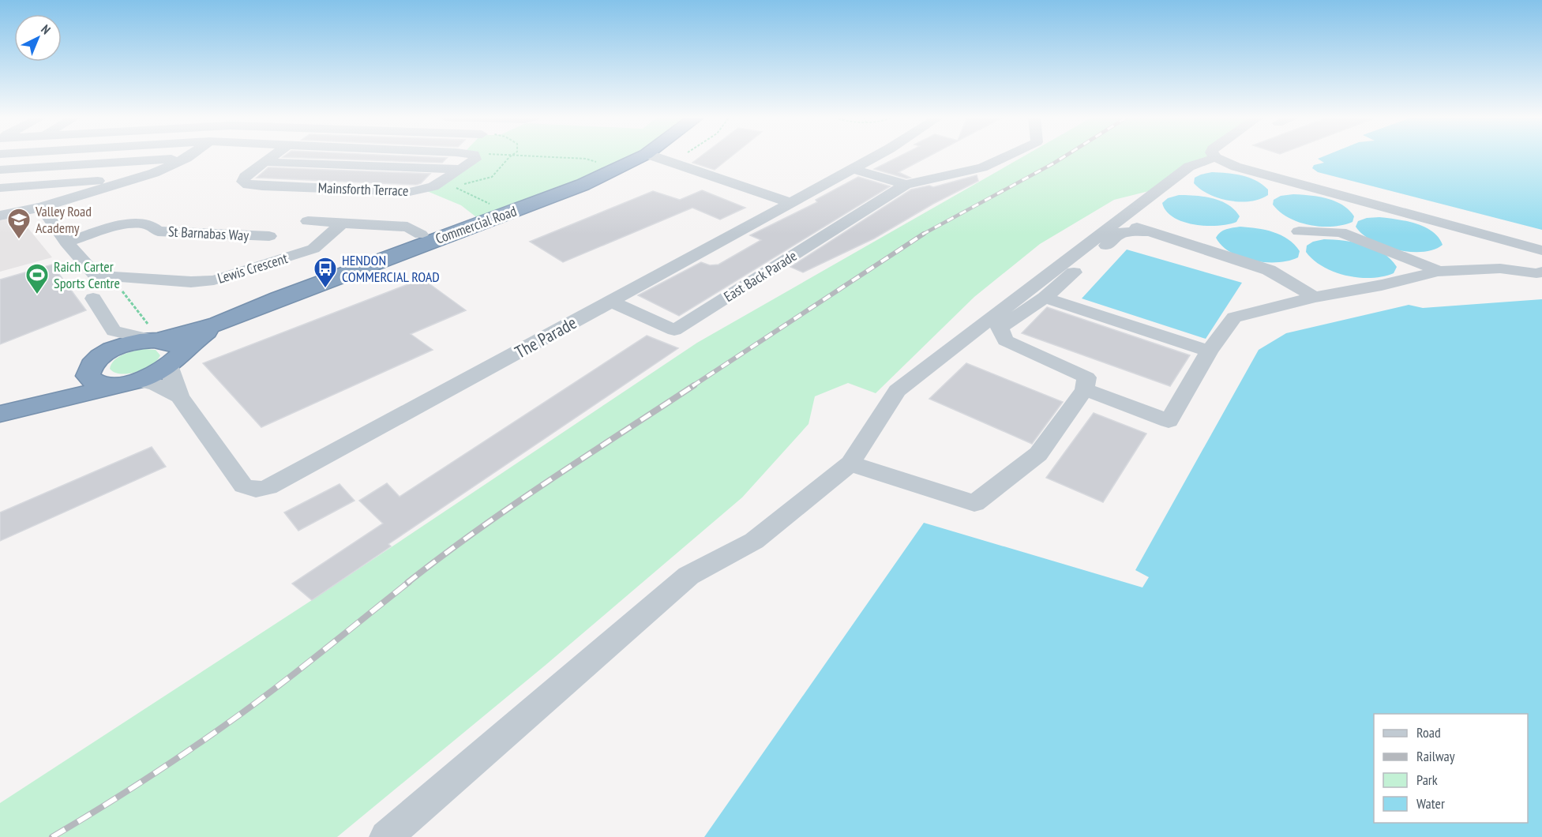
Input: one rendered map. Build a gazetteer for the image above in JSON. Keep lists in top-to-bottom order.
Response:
{
  "streets": {
    "highway": ["Commercial Road"],
    "street": [
      "Mainsforth Terrace",
      "St Barnabas Way",
      "Lewis Crescent",
      "East Back Parade",
      "The Parade"
    ]
  },
  "crossings": [
    ["Commercial Road", "The Parade"],
    ["St Barnabas Way", "Lewis Crescent"],
    ["East Back Parade", "The Parade"]
  ],
  "places": {
    "school or university": ["Valley Road Academy"],
    "bus stop": ["HENDON COMMERCIAL ROAD"],
    "sports": ["Raich Carter Sports Centre"]
  },
  "legend": [
    "Road",
    "Railway",
    "Park",
    "Water"
  ],
  "north": "top right"
}
